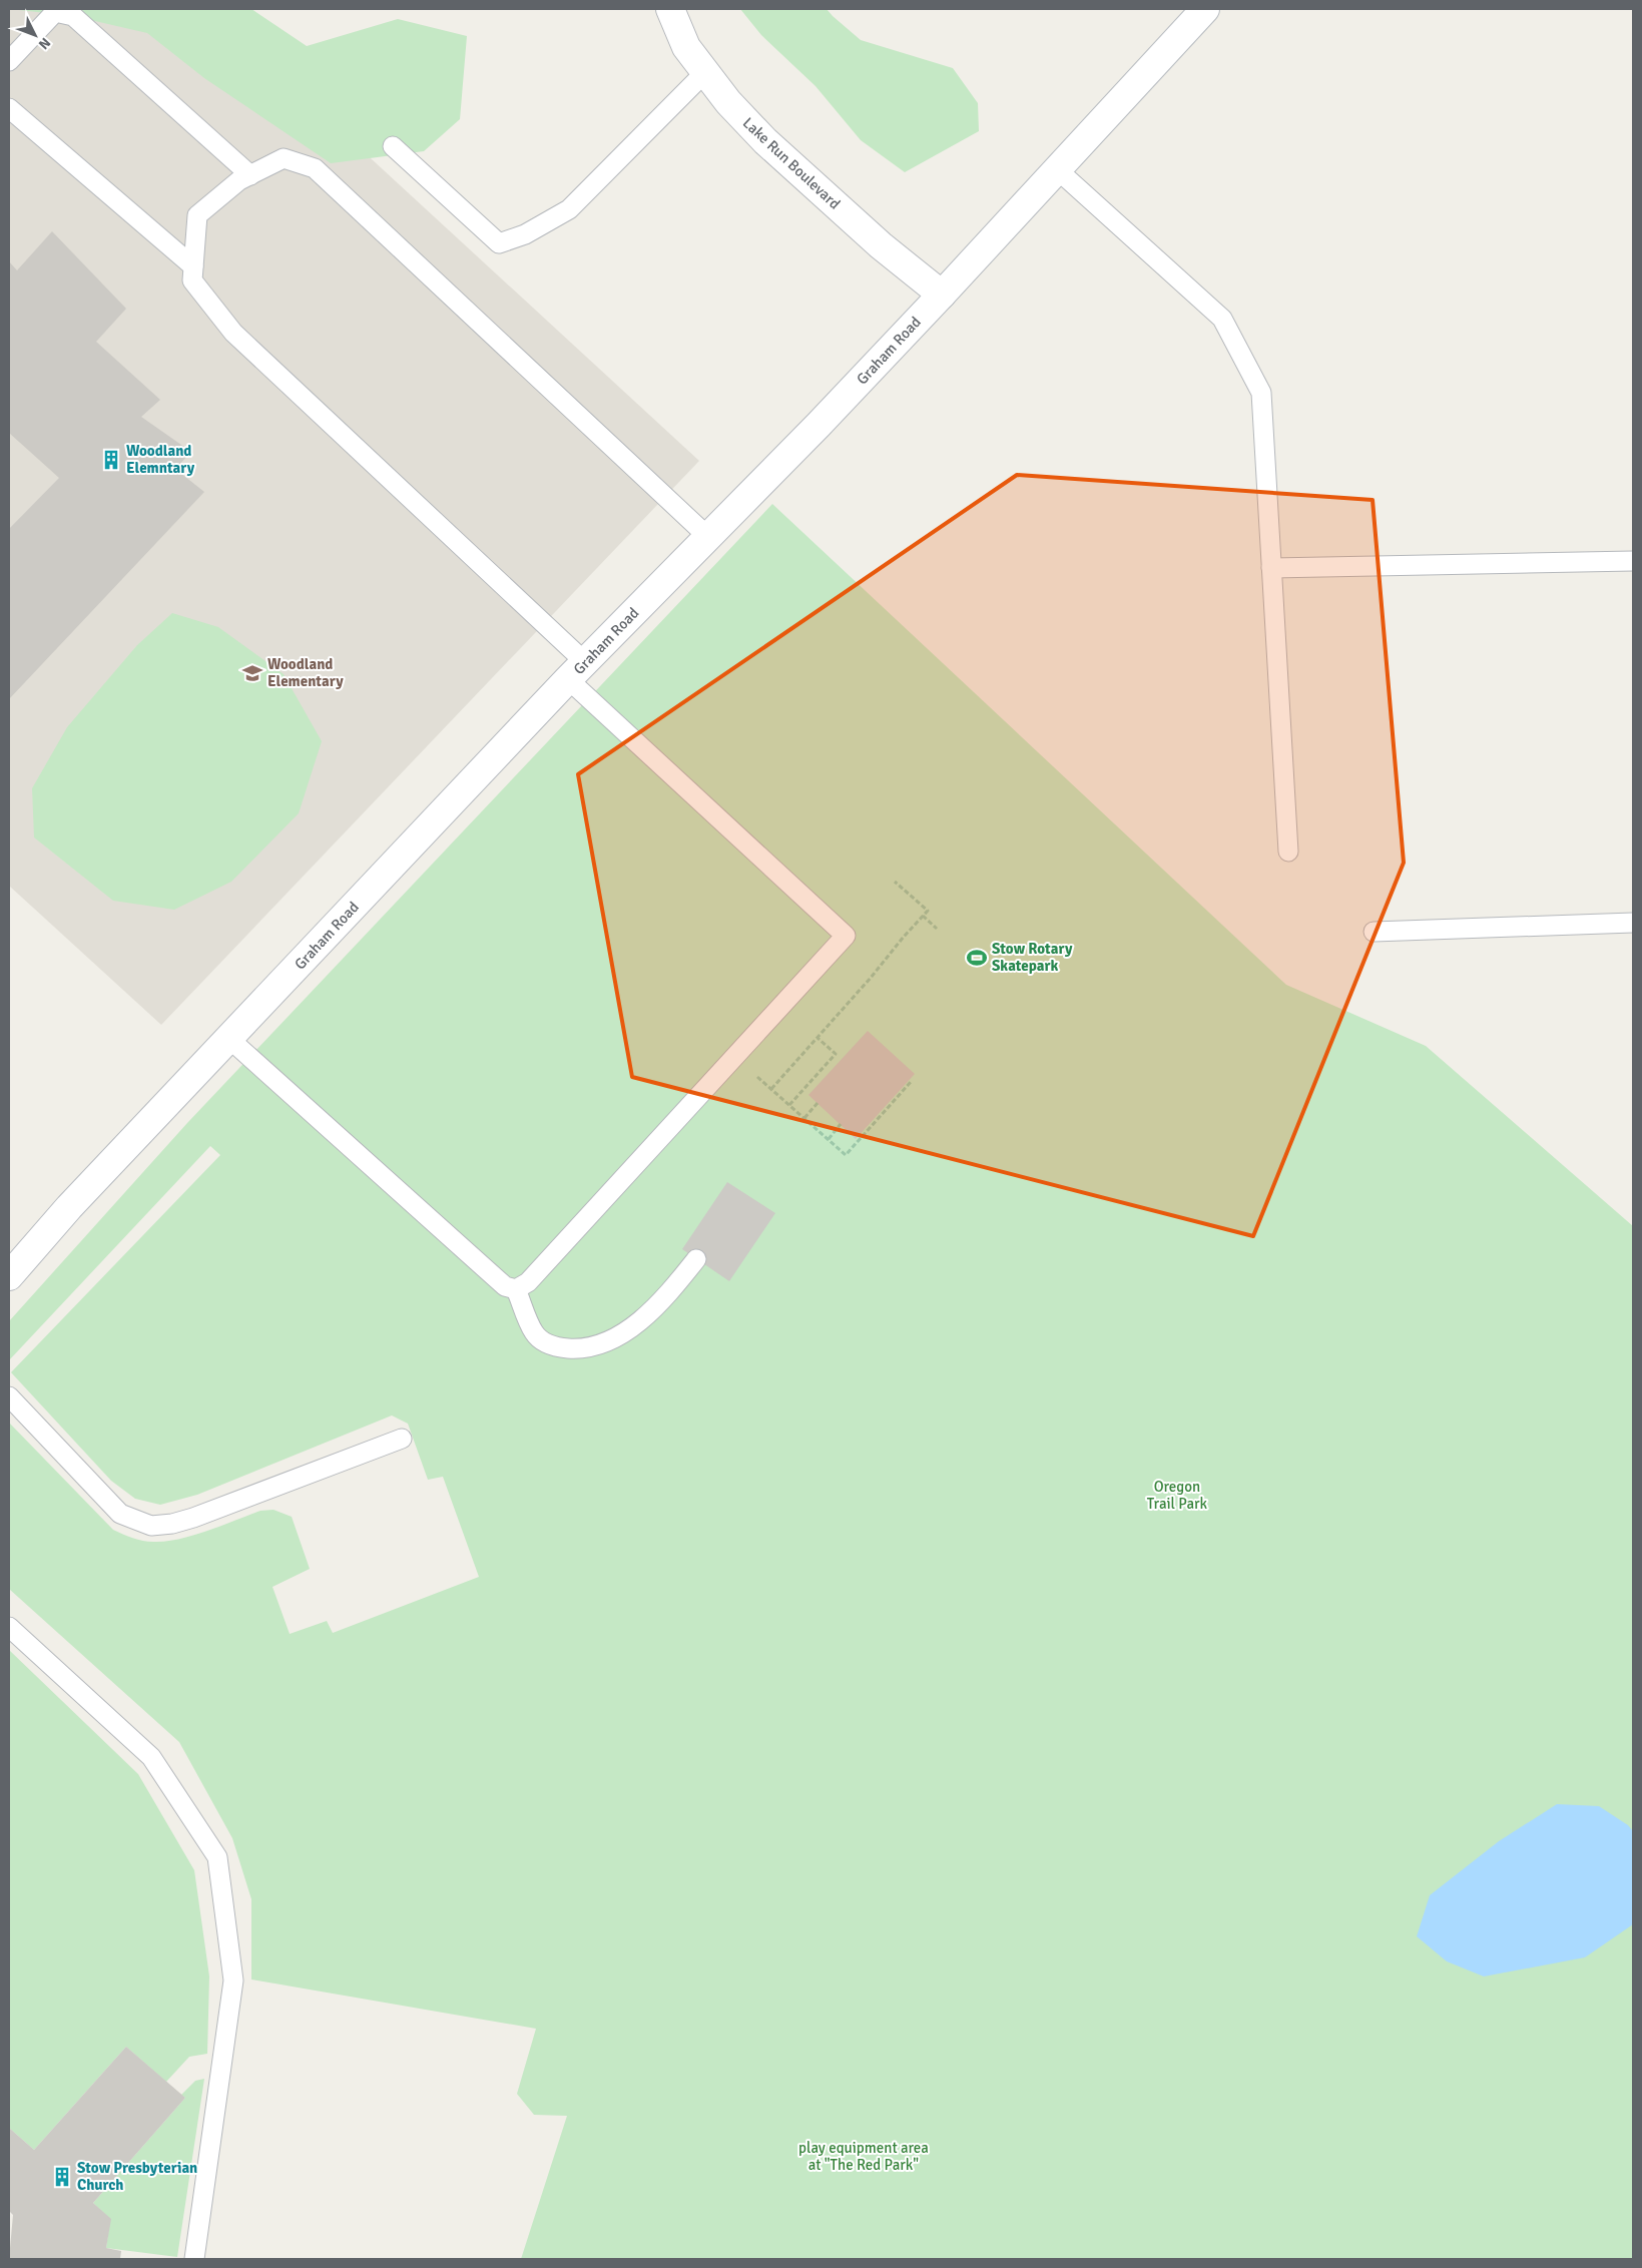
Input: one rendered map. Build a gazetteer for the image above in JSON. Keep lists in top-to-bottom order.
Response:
{
  "streets": {
    "main road": ["Lake Run Boulevard", "Graham Road"]
  },
  "crossings": [
    ["Lake Run Boulevard", "Graham Road"]
  ],
  "parks": ["Oregon Trail Park", "play equipment area at \"The Red Park\""],
  "places": {
    "building": ["Woodland Elemntary", "Stow Presbyterian Church"],
    "school or university": ["Woodland Elementary"],
    "sports": ["Stow Rotary Skatepark"]
  },
  "north": "bottom right"
}
